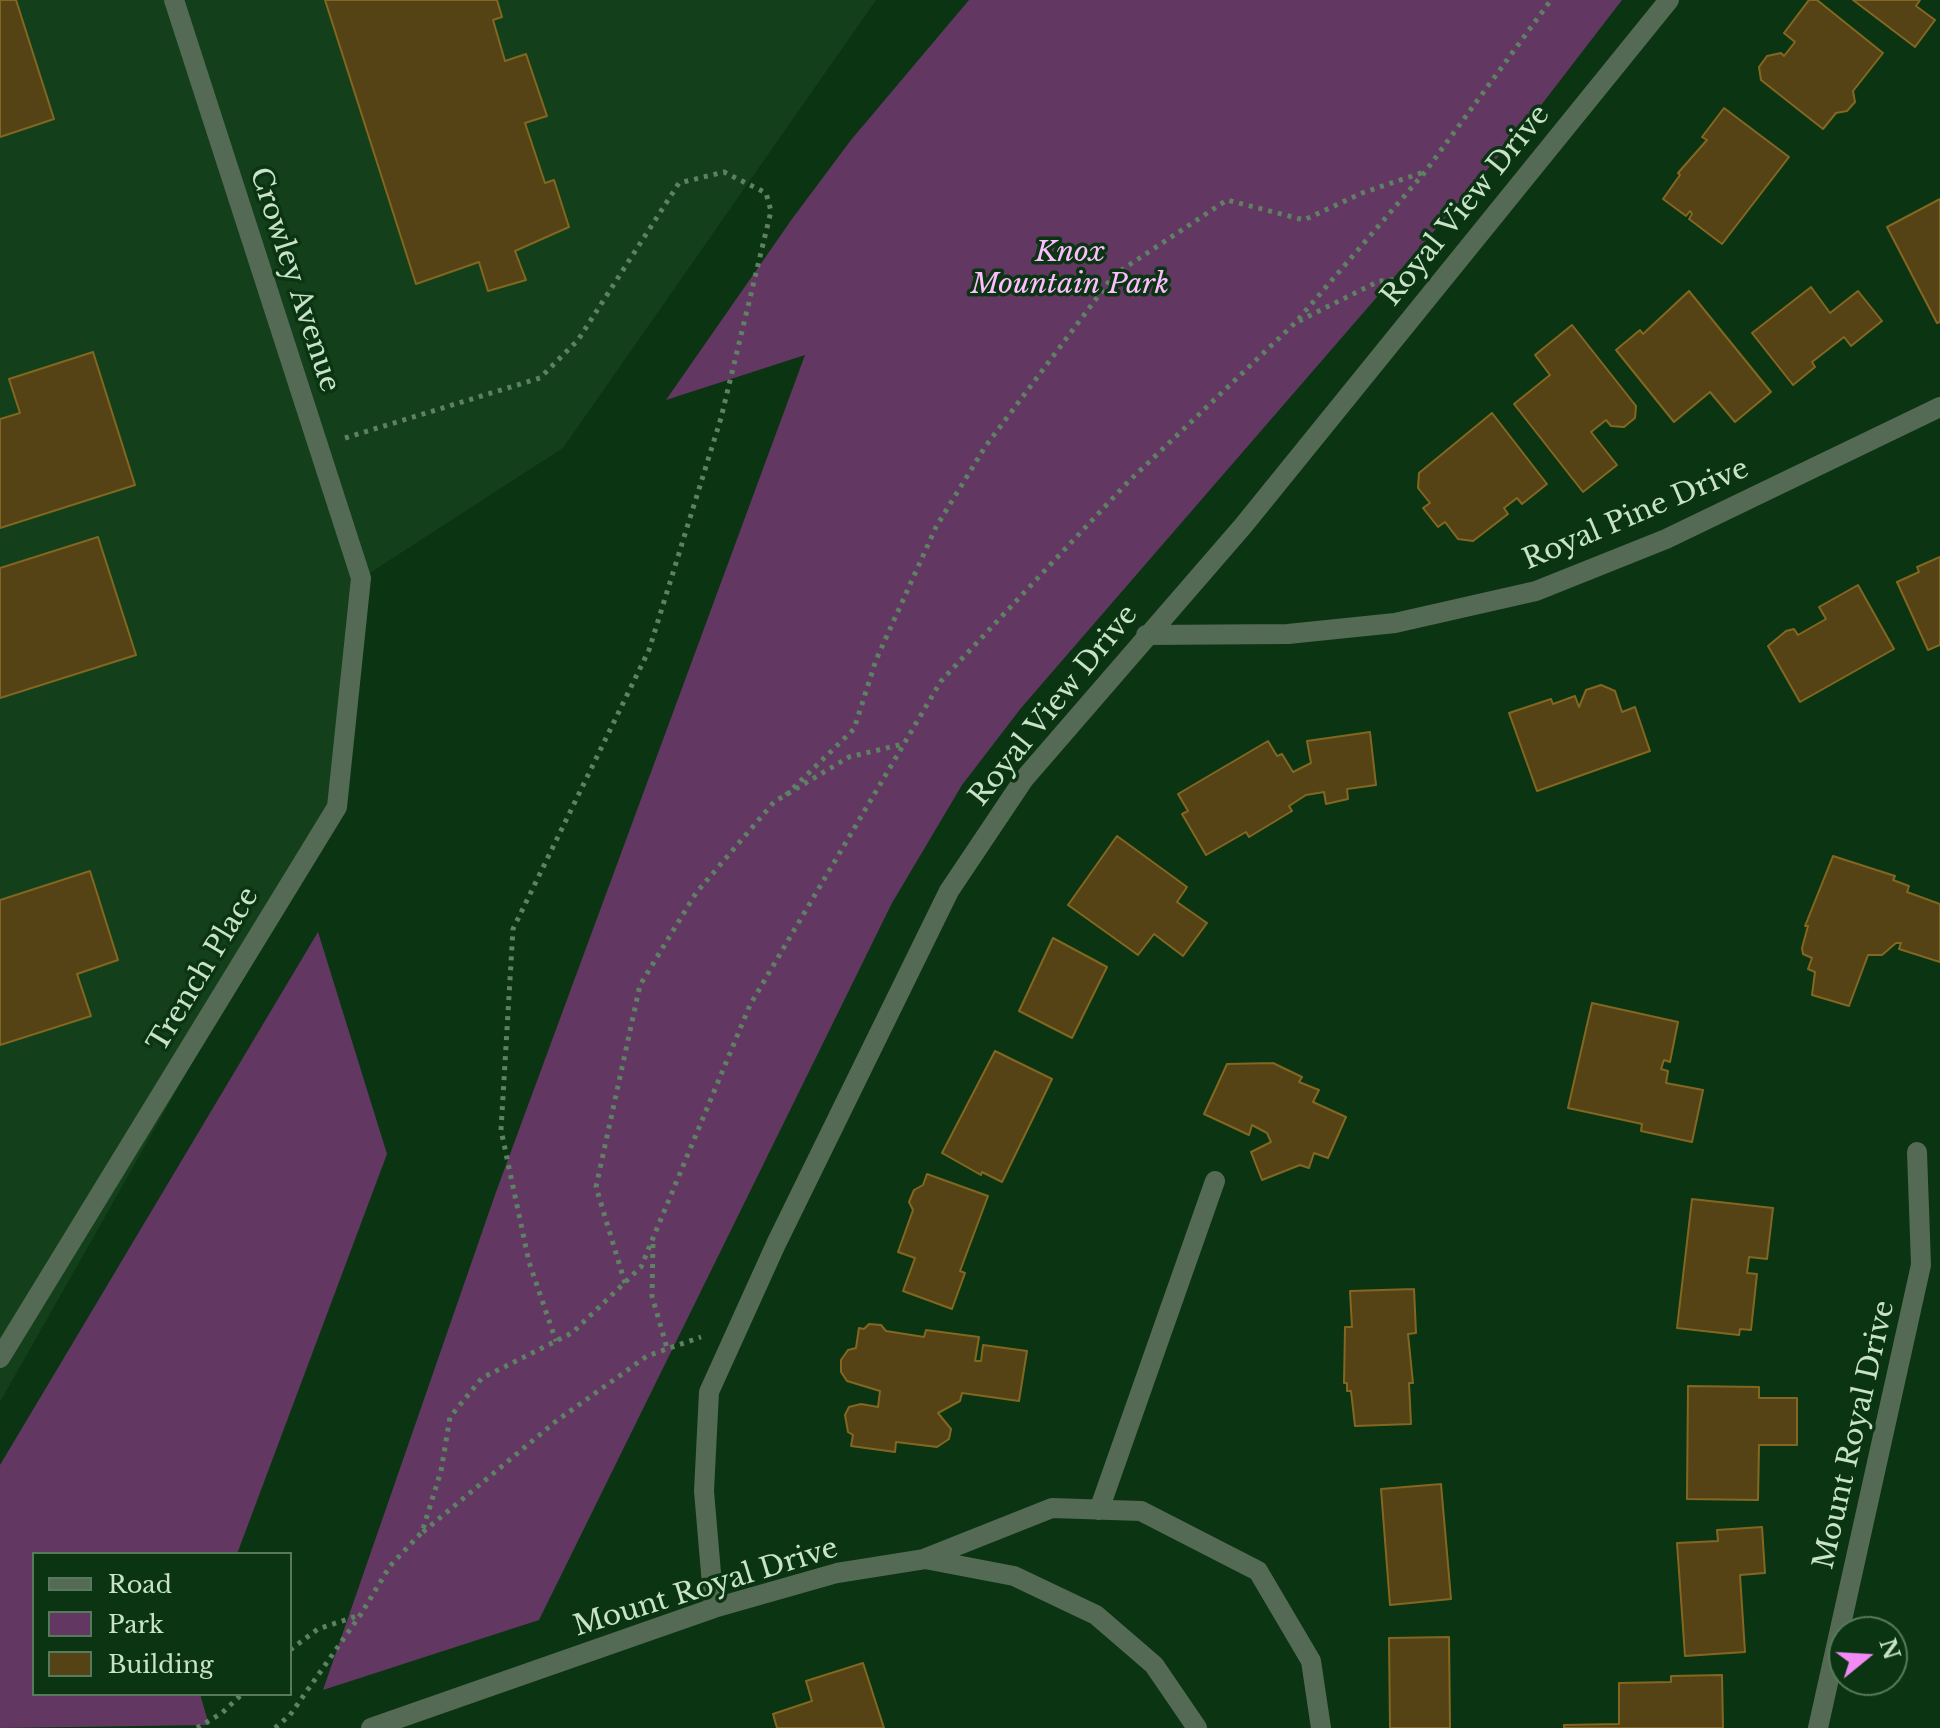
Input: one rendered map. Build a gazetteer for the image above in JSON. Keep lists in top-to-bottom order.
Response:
{
  "streets": {
    "street": [
      "Royal View Drive",
      "Crowley Avenue",
      "Royal Pine Drive",
      "Trench Place",
      "Mount Royal Drive"
    ]
  },
  "crossings": [
    ["Royal View Drive", "Royal Pine Drive"],
    ["Royal View Drive", "Mount Royal Drive"],
    ["Crowley Avenue", "Trench Place"]
  ],
  "parks": ["Knox Mountain Park"],
  "legend": ["Road", "Park", "Building"],
  "north": "right"
}
